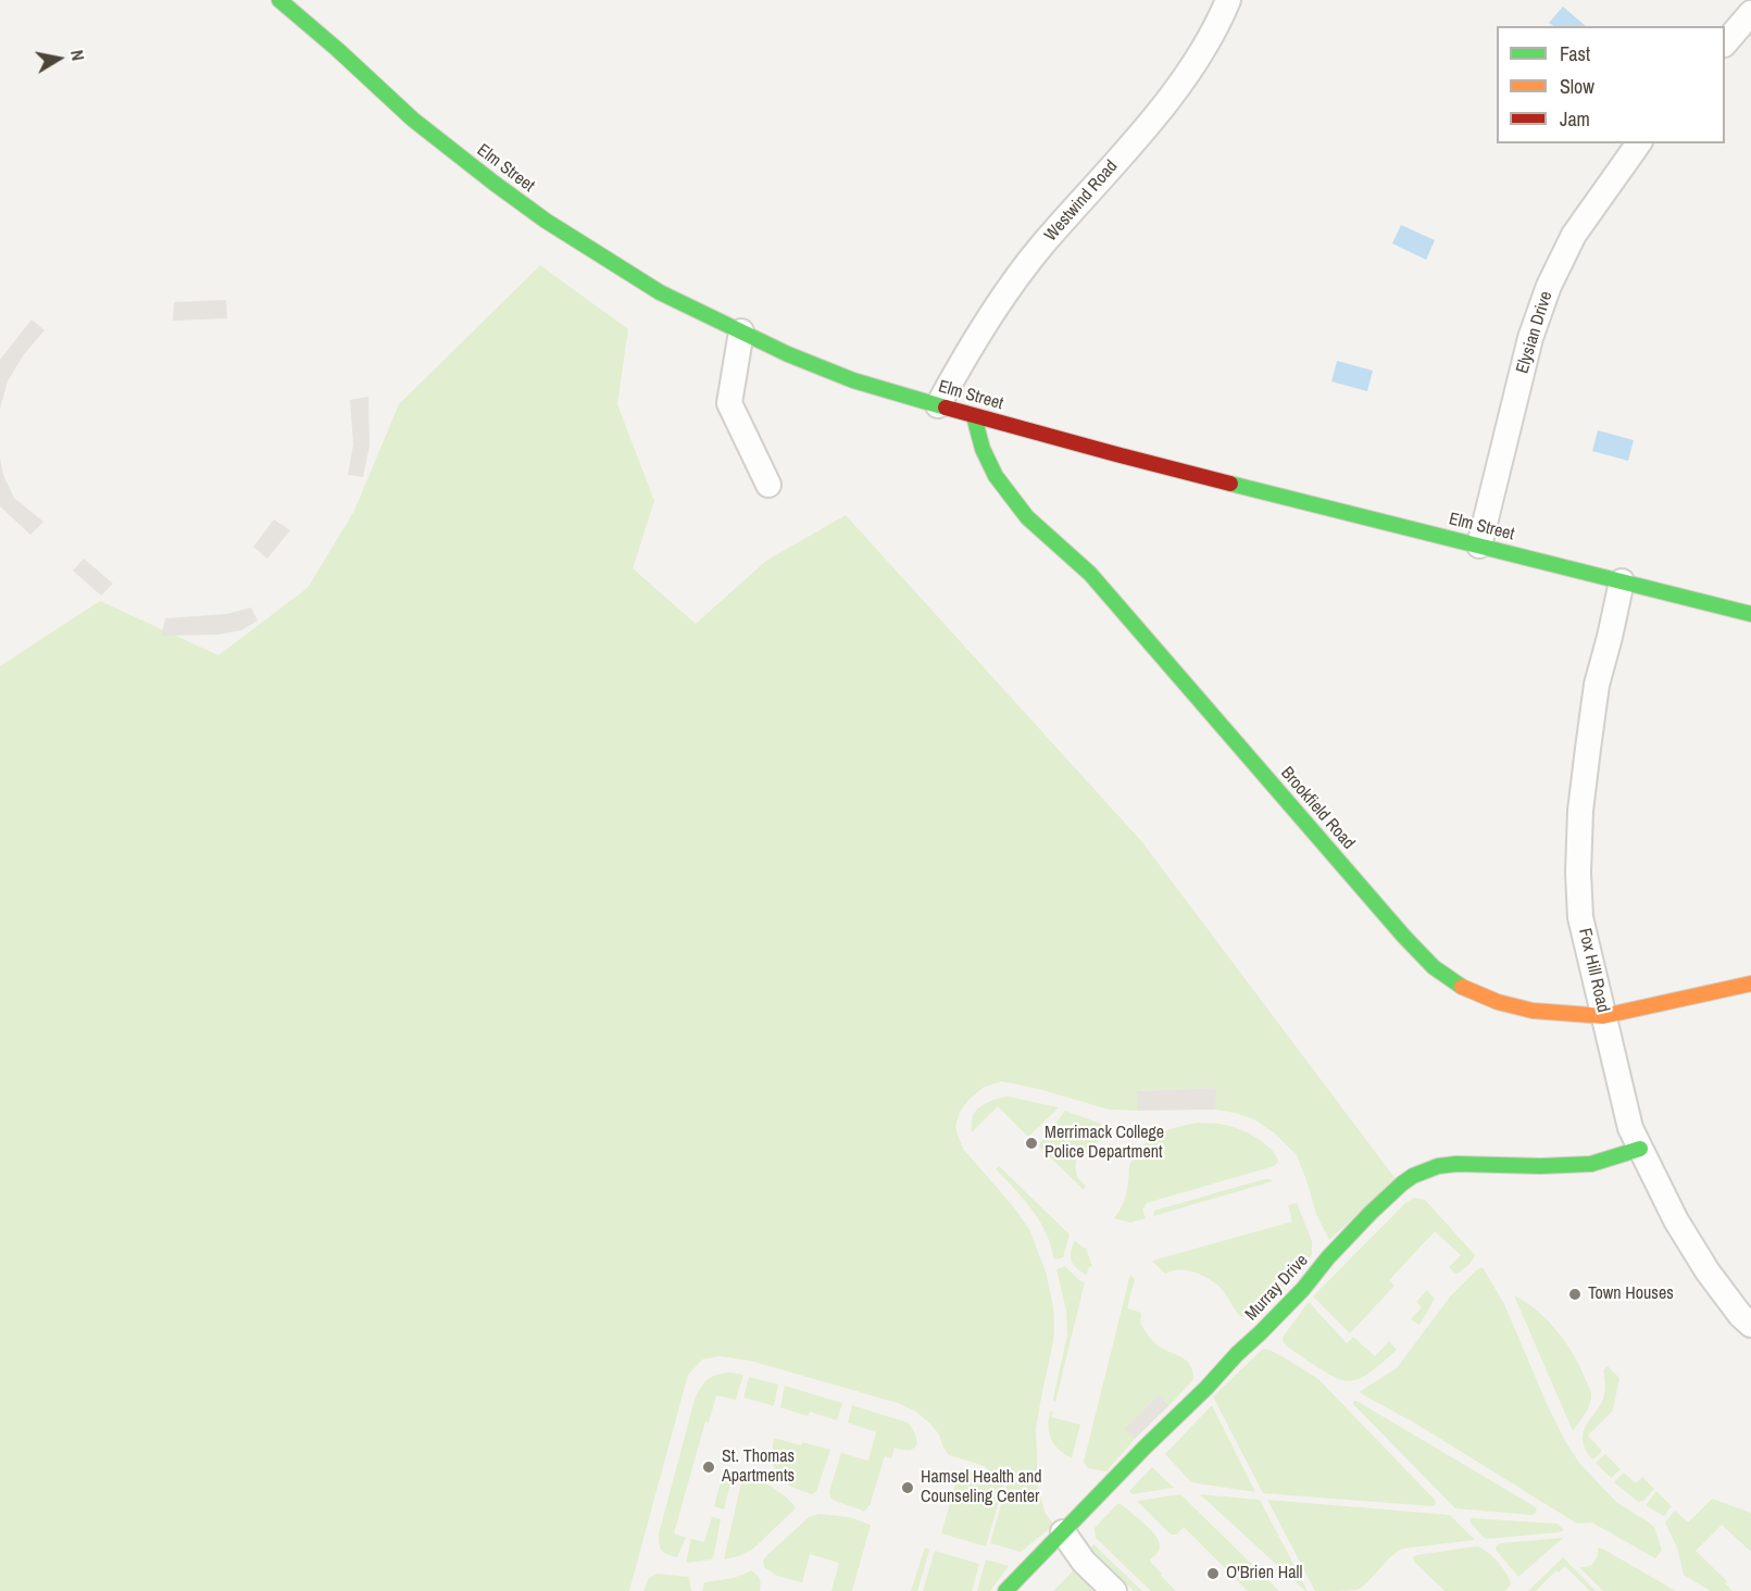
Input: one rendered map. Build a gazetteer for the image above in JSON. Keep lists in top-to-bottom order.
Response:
{
  "streets": {
    "street": [
      "Elm Street",
      "Westwind Road",
      "Elysian Drive",
      "Brookfield Road",
      "Fox Hill Road",
      "Murray Drive"
    ]
  },
  "crossings": [
    ["Elm Street", "Westwind Road"],
    ["Elm Street", "Elysian Drive"],
    ["Elm Street", "Brookfield Road"],
    ["Elm Street", "Fox Hill Road"],
    ["Brookfield Road", "Fox Hill Road"],
    ["Fox Hill Road", "Murray Drive"]
  ],
  "places": [
    "Merrimack College Police Department",
    "Town Houses",
    "St. Thomas Apartments",
    "Hamsel Health and Counseling Center",
    "O'Brien Hall"
  ],
  "legend": ["Fast", "Slow", "Jam"],
  "north": "right"
}
